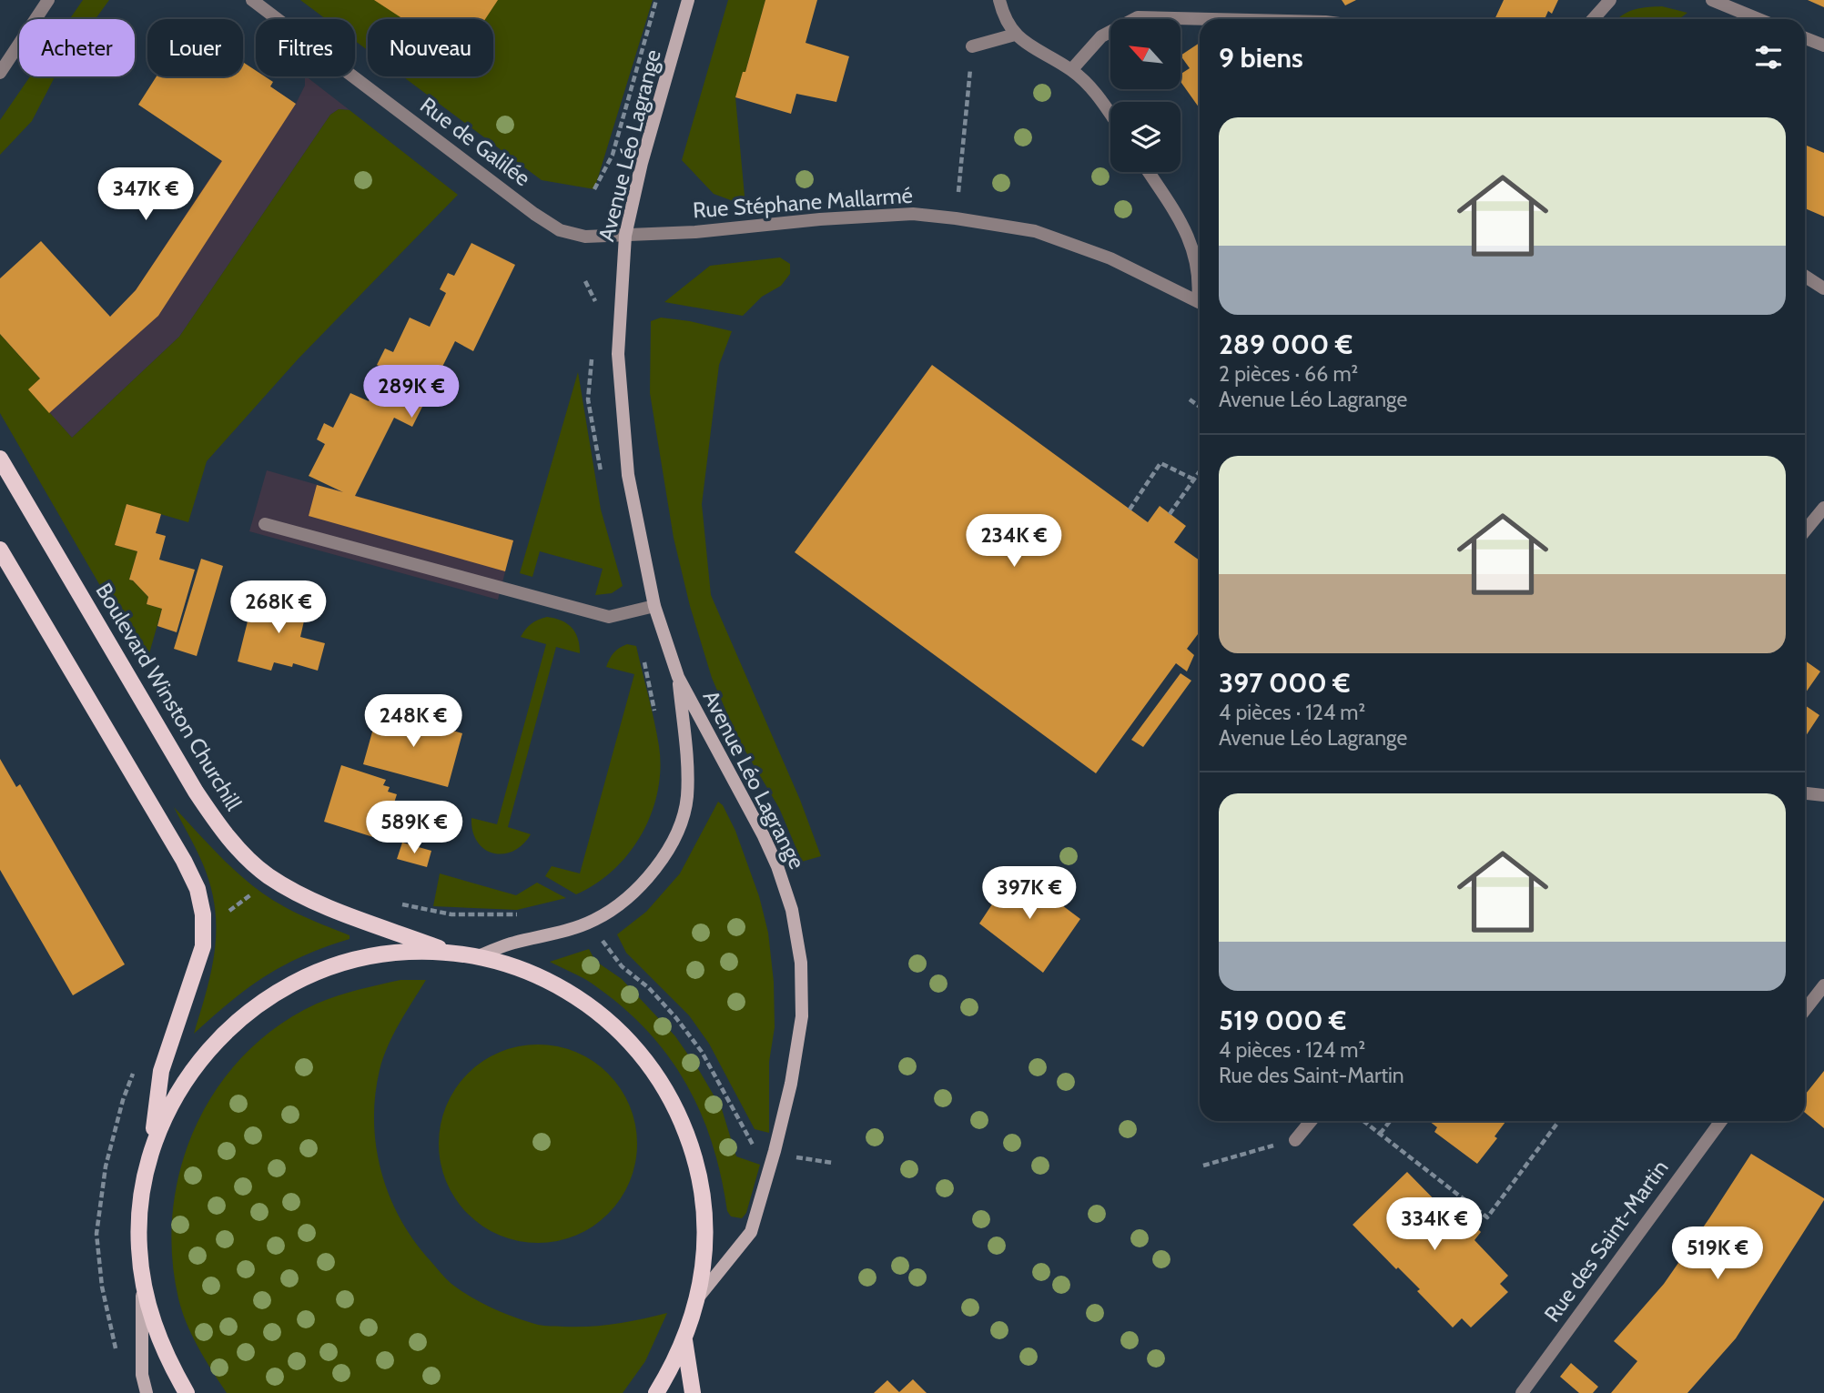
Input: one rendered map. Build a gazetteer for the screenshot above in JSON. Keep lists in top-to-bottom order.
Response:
{
  "streets": {
    "main road": ["Avenue Léo Lagrange", "Boulevard Winston Churchill"],
    "street": ["Rue de Galilée", "Rue Stéphane Mallarmé", "Rue des Saint-Martin"]
  },
  "crossings": [
    ["Rue de Galilée", "Avenue Léo Lagrange"],
    ["Rue de Galilée", "Rue Stéphane Mallarmé"],
    ["Avenue Léo Lagrange", "Rue Stéphane Mallarmé"]
  ],
  "north": "top left",
  "page": {
    "chip": [
      "Acheter",
      "Louer",
      "Filtres",
      "Nouveau"
    ],
    "heading": "9 biens",
    "list": [
      {
        "name": "289 000 €",
        "note": "2 pièces · 66 m² · Avenue Léo Lagrange"
      },
      {
        "name": "397 000 €",
        "note": "4 pièces · 124 m² · Avenue Léo Lagrange"
      },
      {
        "name": "519 000 €",
        "note": "4 pièces · 124 m² · Rue des Saint-Martin"
      }
    ],
    "price": [
      "347K €",
      "289K €",
      "234K €",
      "268K €",
      "248K €",
      "589K €",
      "397K €",
      "334K €",
      "519K €"
    ]
  }
}
